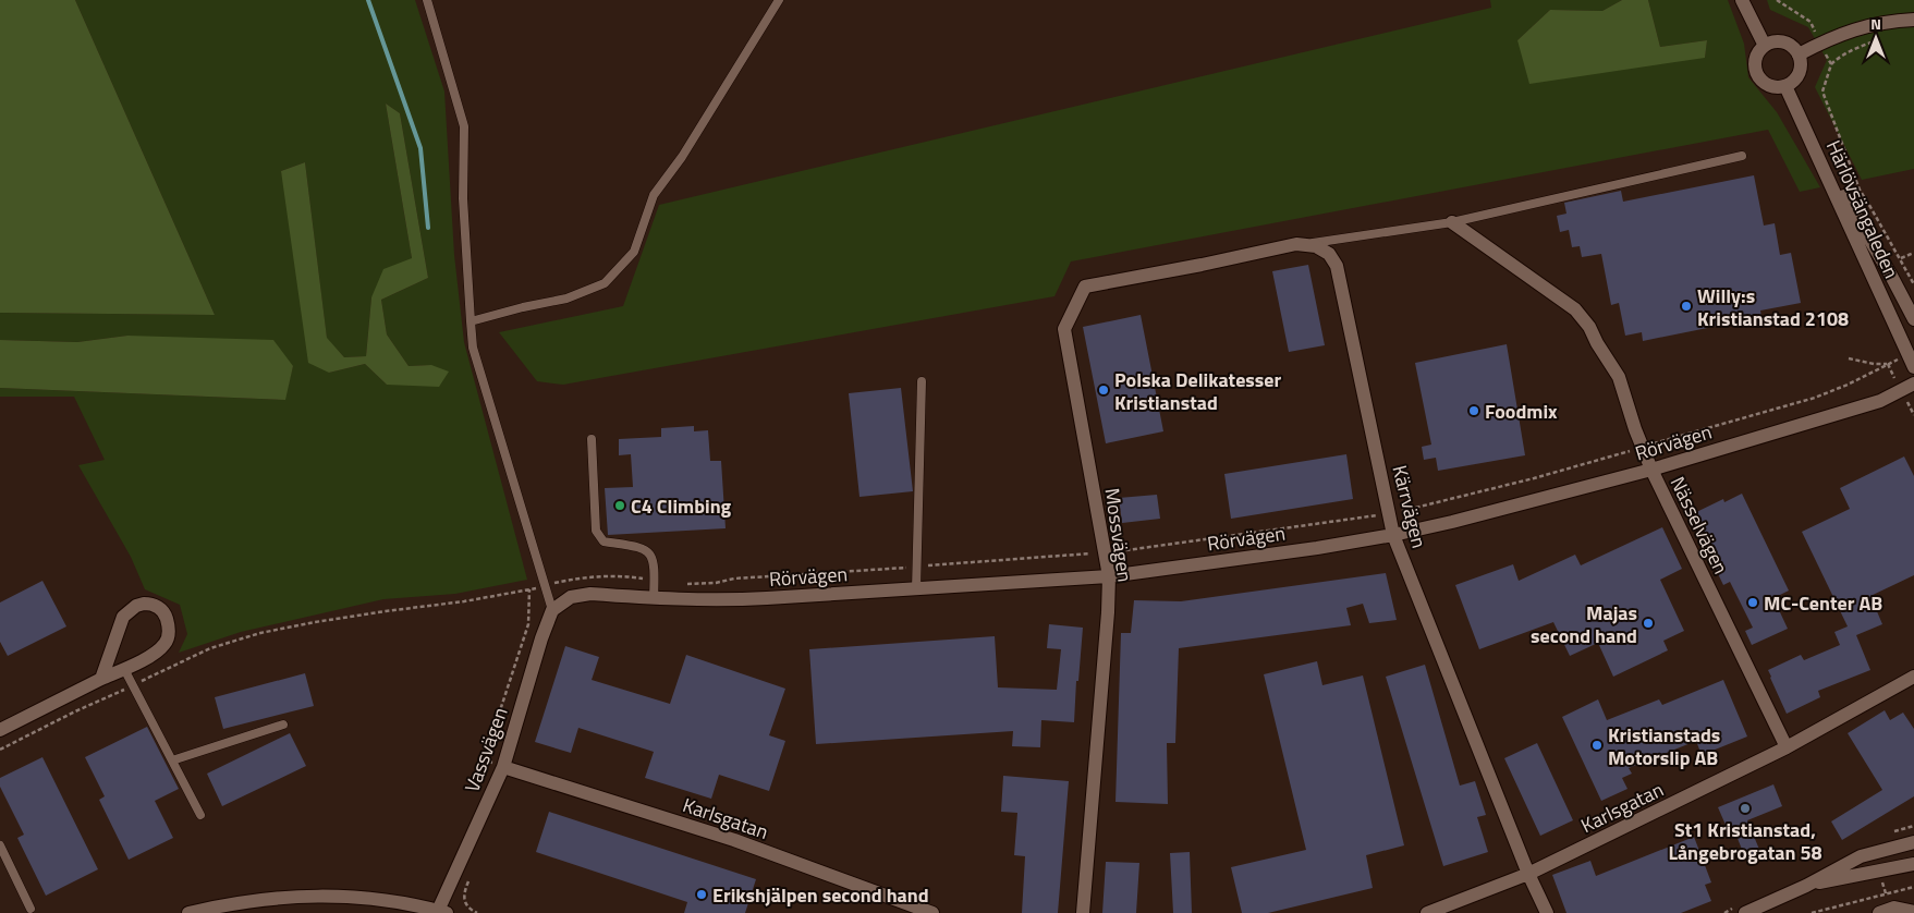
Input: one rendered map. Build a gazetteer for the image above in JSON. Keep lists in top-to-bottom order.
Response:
{
  "streets": {
    "street": [
      "Härlövsängaleden",
      "Rörvägen",
      "Kärrvägen",
      "Nässelvägen",
      "Mossvägen",
      "Vassvägen",
      "Karlsgatan"
    ]
  },
  "crossings": [
    ["Rörvägen", "Kärrvägen"],
    ["Rörvägen", "Nässelvägen"],
    ["Rörvägen", "Mossvägen"],
    ["Rörvägen", "Vassvägen"],
    ["Kärrvägen", "Mossvägen"],
    ["Kärrvägen", "Karlsgatan"],
    ["Nässelvägen", "Karlsgatan"],
    ["Vassvägen", "Karlsgatan"]
  ],
  "places": [
    "Willy:s Kristianstad 2108",
    "Polska Delikatesser Kristianstad",
    "Foodmix",
    "C4 Climbing",
    "MC-Center AB",
    "Majas second hand",
    "Kristianstads Motorslip AB",
    "St1 Kristianstad, Långebrogatan 58",
    "Erikshjälpen second hand"
  ],
  "north": "top"
}
